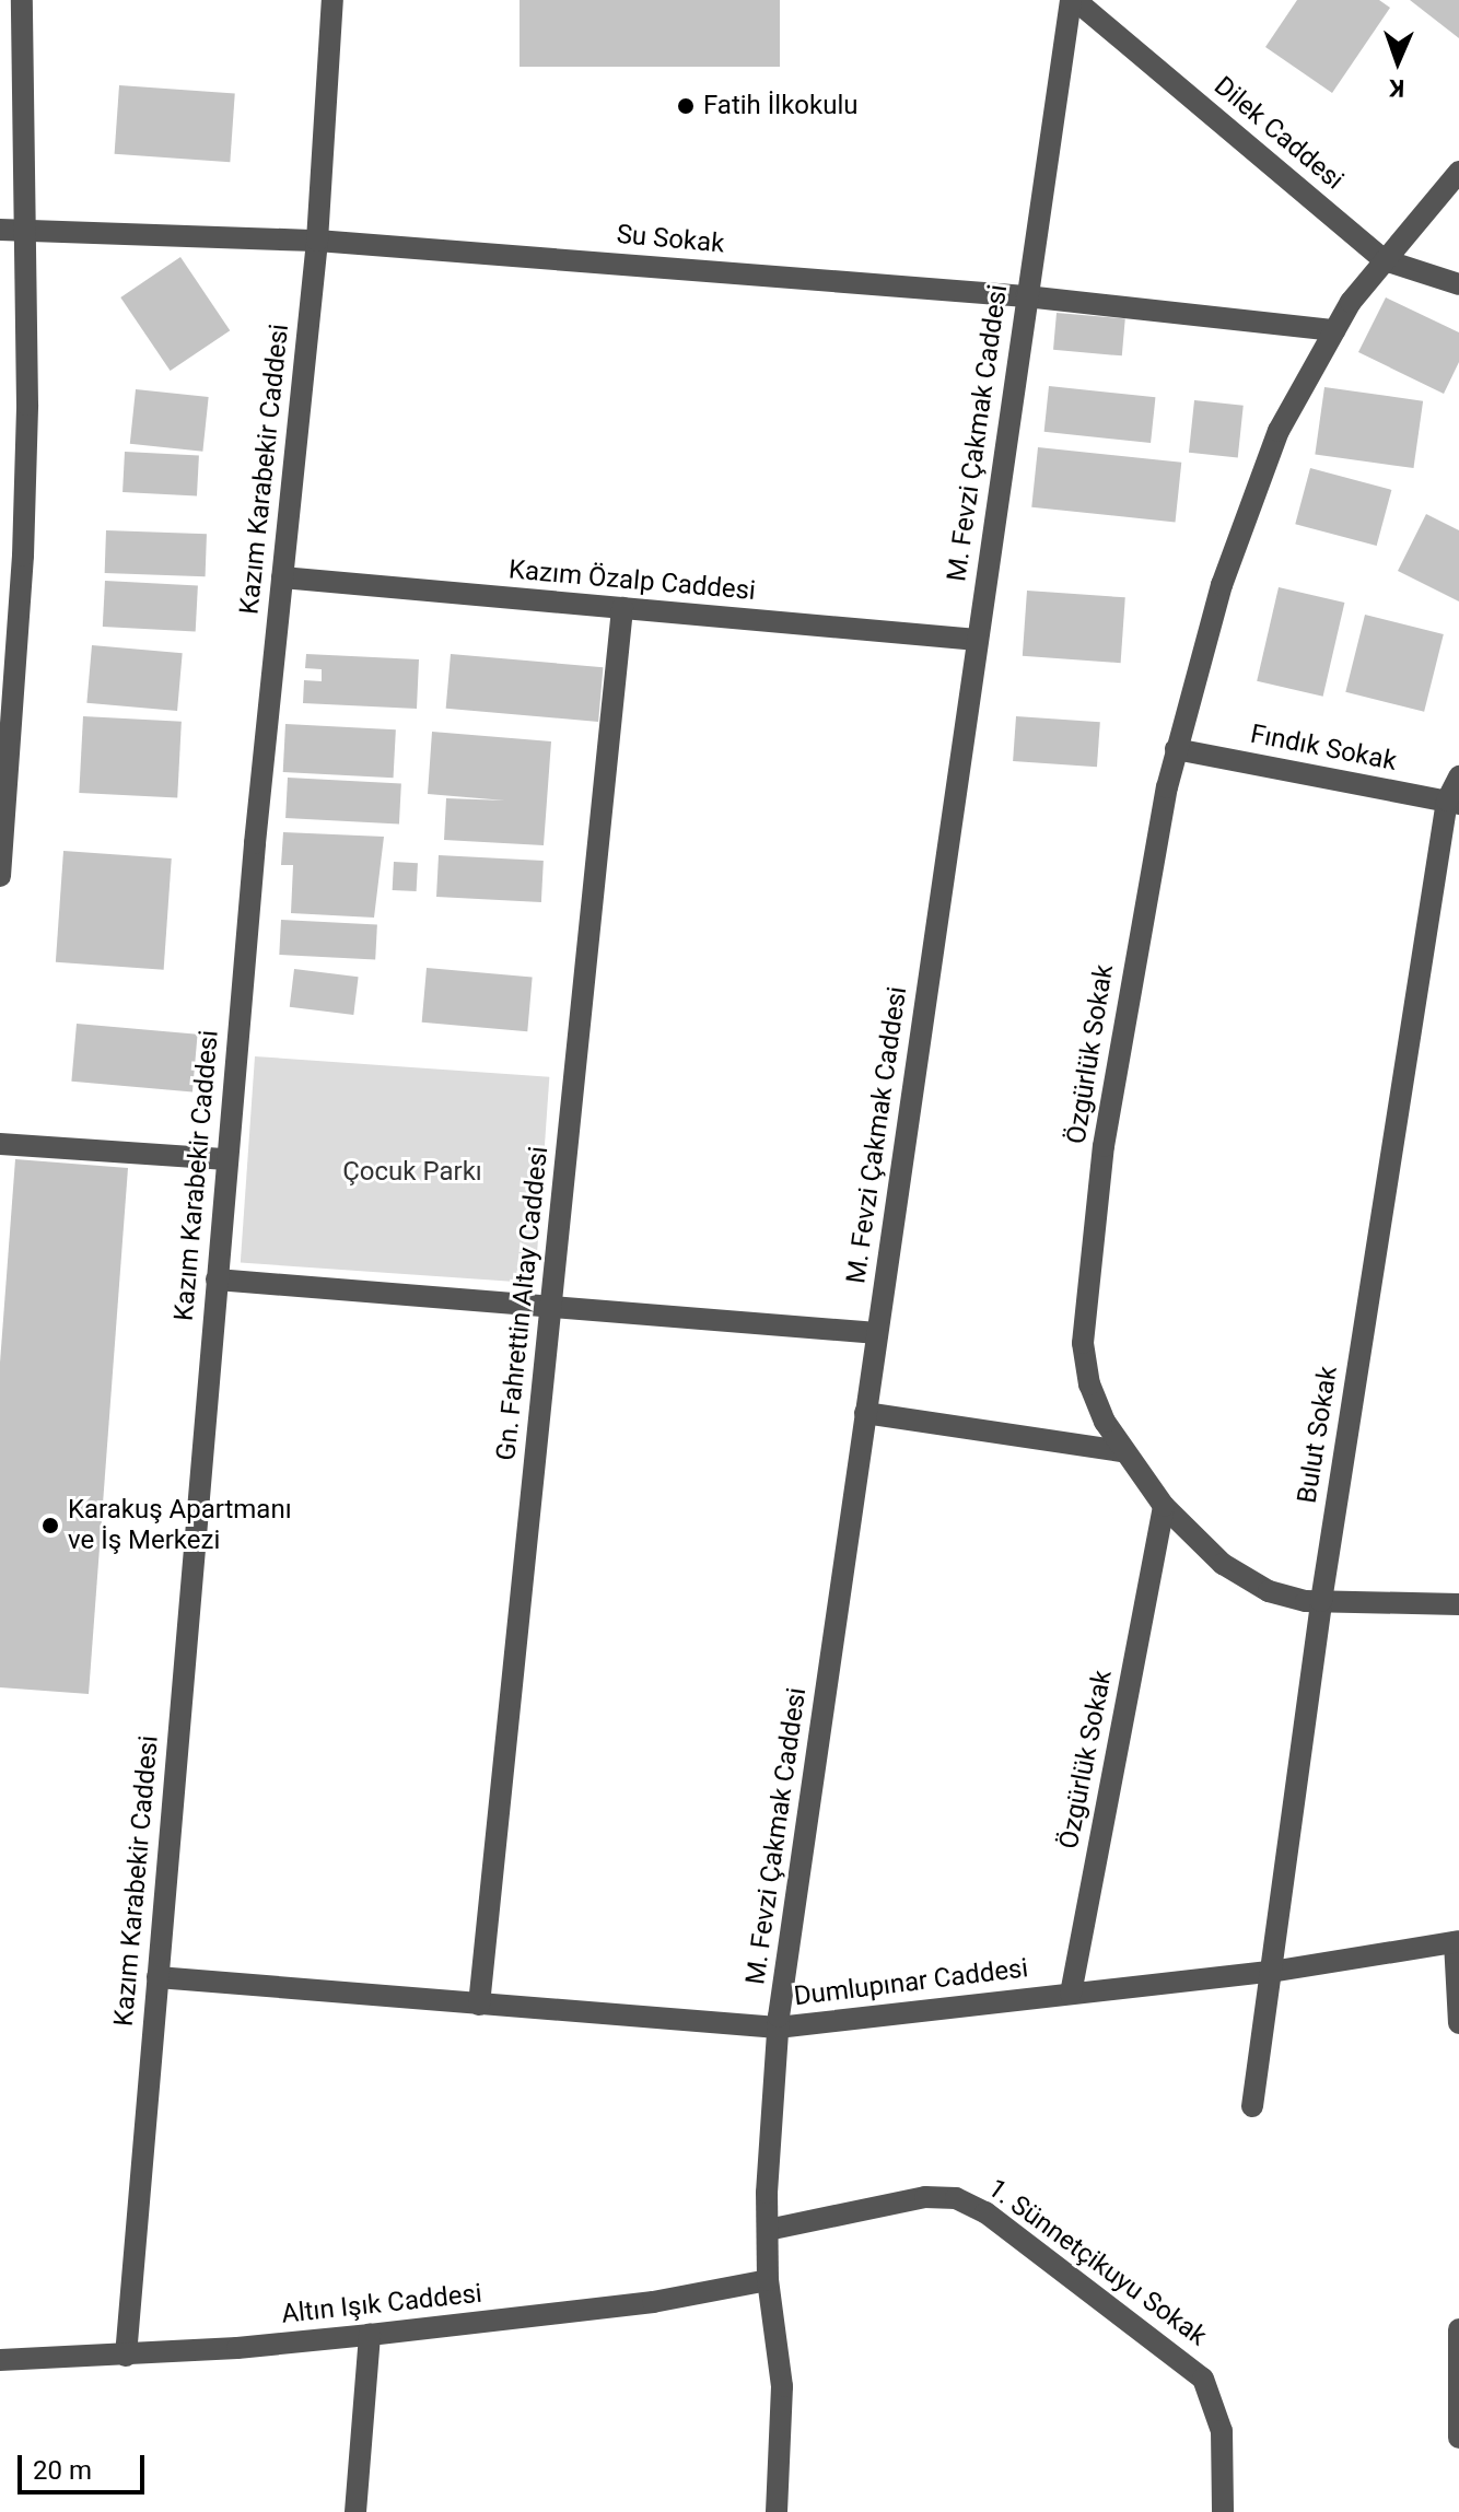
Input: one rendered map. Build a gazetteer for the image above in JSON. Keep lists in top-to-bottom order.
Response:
{
  "streets": {
    "street": [
      "Dilek Caddesi",
      "Su Sokak",
      "M. Fevzi Çakmak Caddesi",
      "Kazım Karabekir Caddesi",
      "Kazım Özalp Caddesi",
      "Fındık Sokak",
      "Özgürlük Sokak",
      "Gn. Fahrettin Altay Caddesi",
      "Bulut Sokak",
      "Dumlupınar Caddesi",
      "1. Sünnetçikuyu Sokak",
      "Altın Işık Caddesi"
    ]
  },
  "crossings": [
    ["Dilek Caddesi", "M. Fevzi Çakmak Caddesi"],
    ["Dilek Caddesi", "Özgürlük Sokak"],
    ["Su Sokak", "M. Fevzi Çakmak Caddesi"],
    ["Su Sokak", "Kazım Karabekir Caddesi"],
    ["Su Sokak", "Özgürlük Sokak"],
    ["M. Fevzi Çakmak Caddesi", "Kazım Özalp Caddesi"],
    ["M. Fevzi Çakmak Caddesi", "Dumlupınar Caddesi"],
    ["M. Fevzi Çakmak Caddesi", "1. Sünnetçikuyu Sokak"],
    ["M. Fevzi Çakmak Caddesi", "Altın Işık Caddesi"],
    ["Kazım Karabekir Caddesi", "Kazım Özalp Caddesi"],
    ["Kazım Karabekir Caddesi", "Dumlupınar Caddesi"],
    ["Kazım Karabekir Caddesi", "Altın Işık Caddesi"],
    ["Kazım Özalp Caddesi", "Gn. Fahrettin Altay Caddesi"],
    ["Fındık Sokak", "Özgürlük Sokak"],
    ["Fındık Sokak", "Bulut Sokak"],
    ["Özgürlük Sokak", "Dumlupınar Caddesi"],
    ["Gn. Fahrettin Altay Caddesi", "Dumlupınar Caddesi"],
    ["Bulut Sokak", "Dumlupınar Caddesi"]
  ],
  "parks": ["Çocuk Parkı"],
  "places": ["Fatih İlkokulu", "Karakuş Apartmanı ve İş Merkezi"],
  "scale_bar": "20 m",
  "north": "bottom"
}
